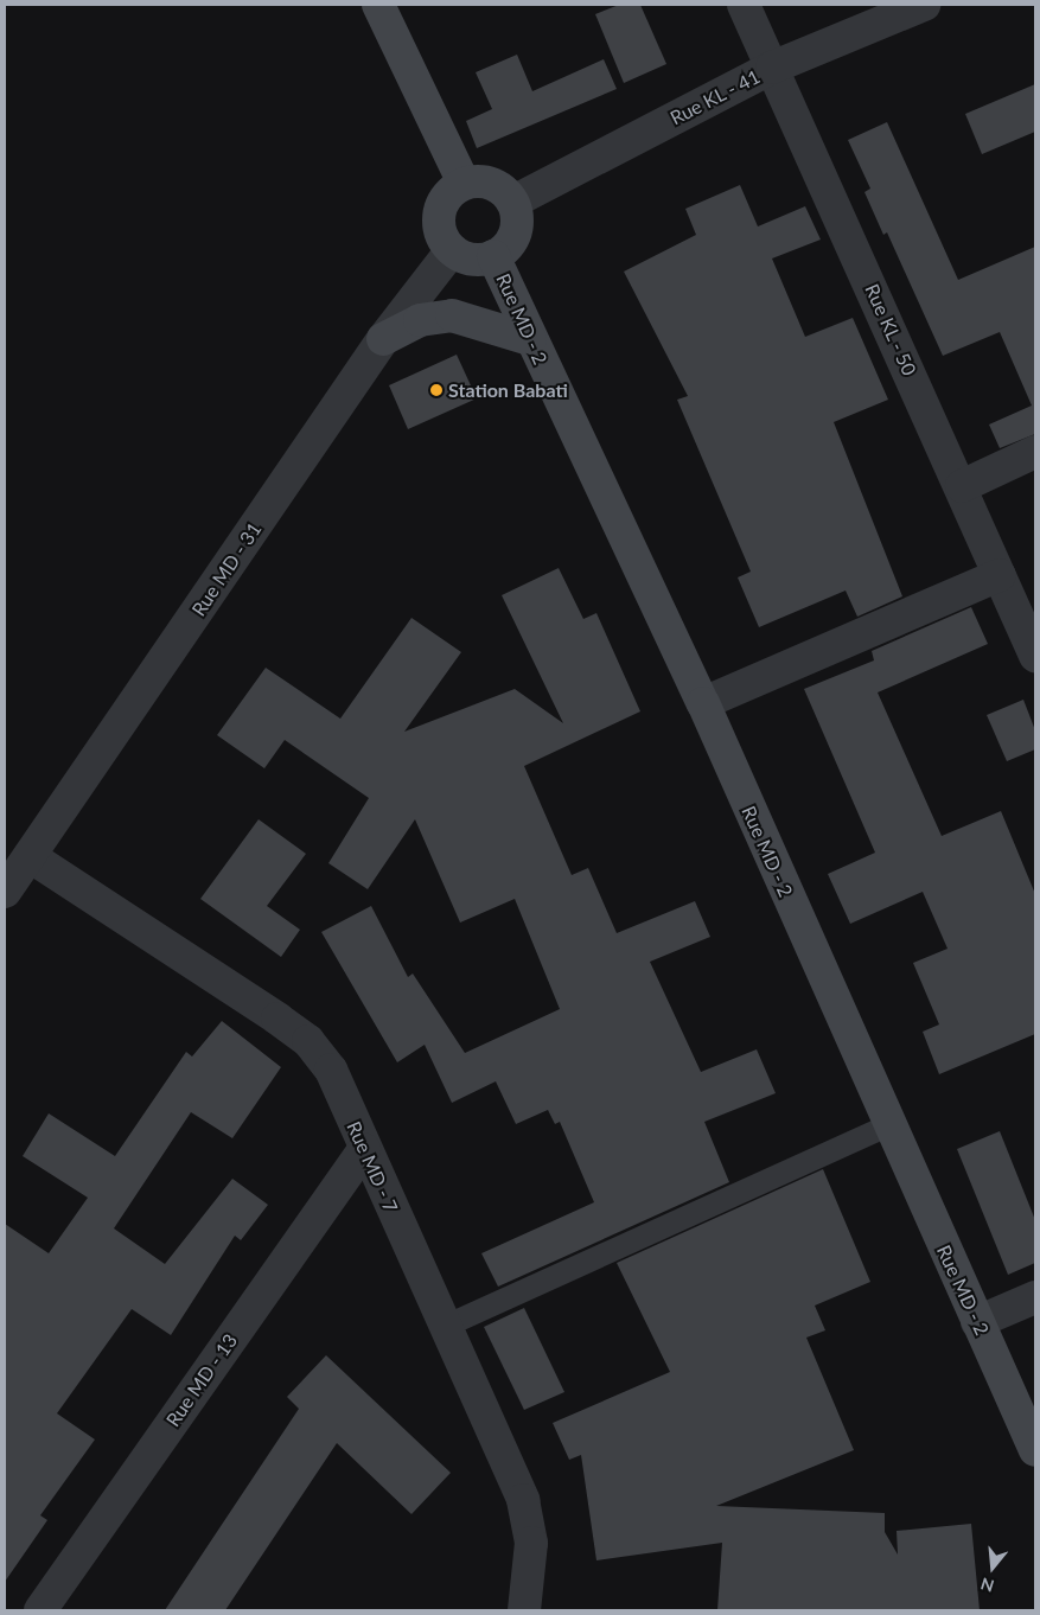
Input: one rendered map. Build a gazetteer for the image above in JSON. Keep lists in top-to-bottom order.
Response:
{
  "streets": {
    "street": [
      "Rue KL - 41",
      "Rue MD - 2",
      "Rue KL - 50",
      "Rue MD - 31",
      "Rue MD - 7",
      "Rue MD - 13"
    ]
  },
  "crossings": [
    ["Rue KL - 41", "Rue MD - 2"],
    ["Rue KL - 41", "Rue KL - 50"],
    ["Rue KL - 41", "Rue MD - 31"],
    ["Rue MD - 2", "Rue MD - 31"],
    ["Rue MD - 31", "Rue MD - 7"],
    ["Rue MD - 7", "Rue MD - 13"]
  ],
  "places": ["Station Babati"],
  "north": "bottom"
}
